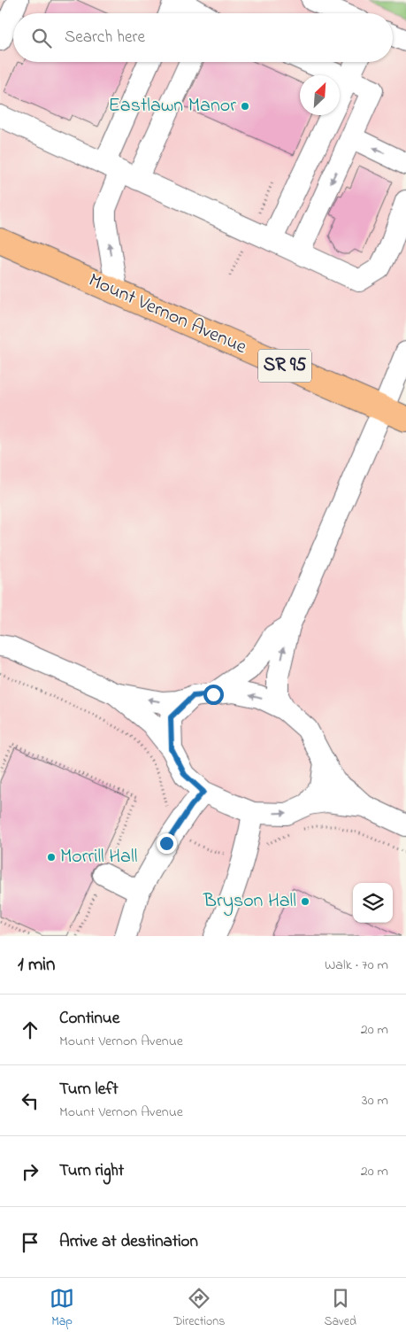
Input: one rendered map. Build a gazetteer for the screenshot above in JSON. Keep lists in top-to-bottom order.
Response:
{
  "streets": {
    "main road": ["Mount Vernon Avenue", "SR 95"]
  },
  "places": ["Eastlawn Manor", "Morrill Hall", "Bryson Hall"],
  "north": "top right",
  "page": {
    "search": "Search here",
    "heading": ["1 min", "Walk · 70 m"],
    "list": [
      ["Continue", "Mount Vernon Avenue", "20 m"],
      ["Turn left", "Mount Vernon Avenue", "30 m"],
      ["Turn right", "20 m"],
      "Arrive at destination"
    ],
    "nav": ["Map", "Directions", "Saved"]
  }
}
